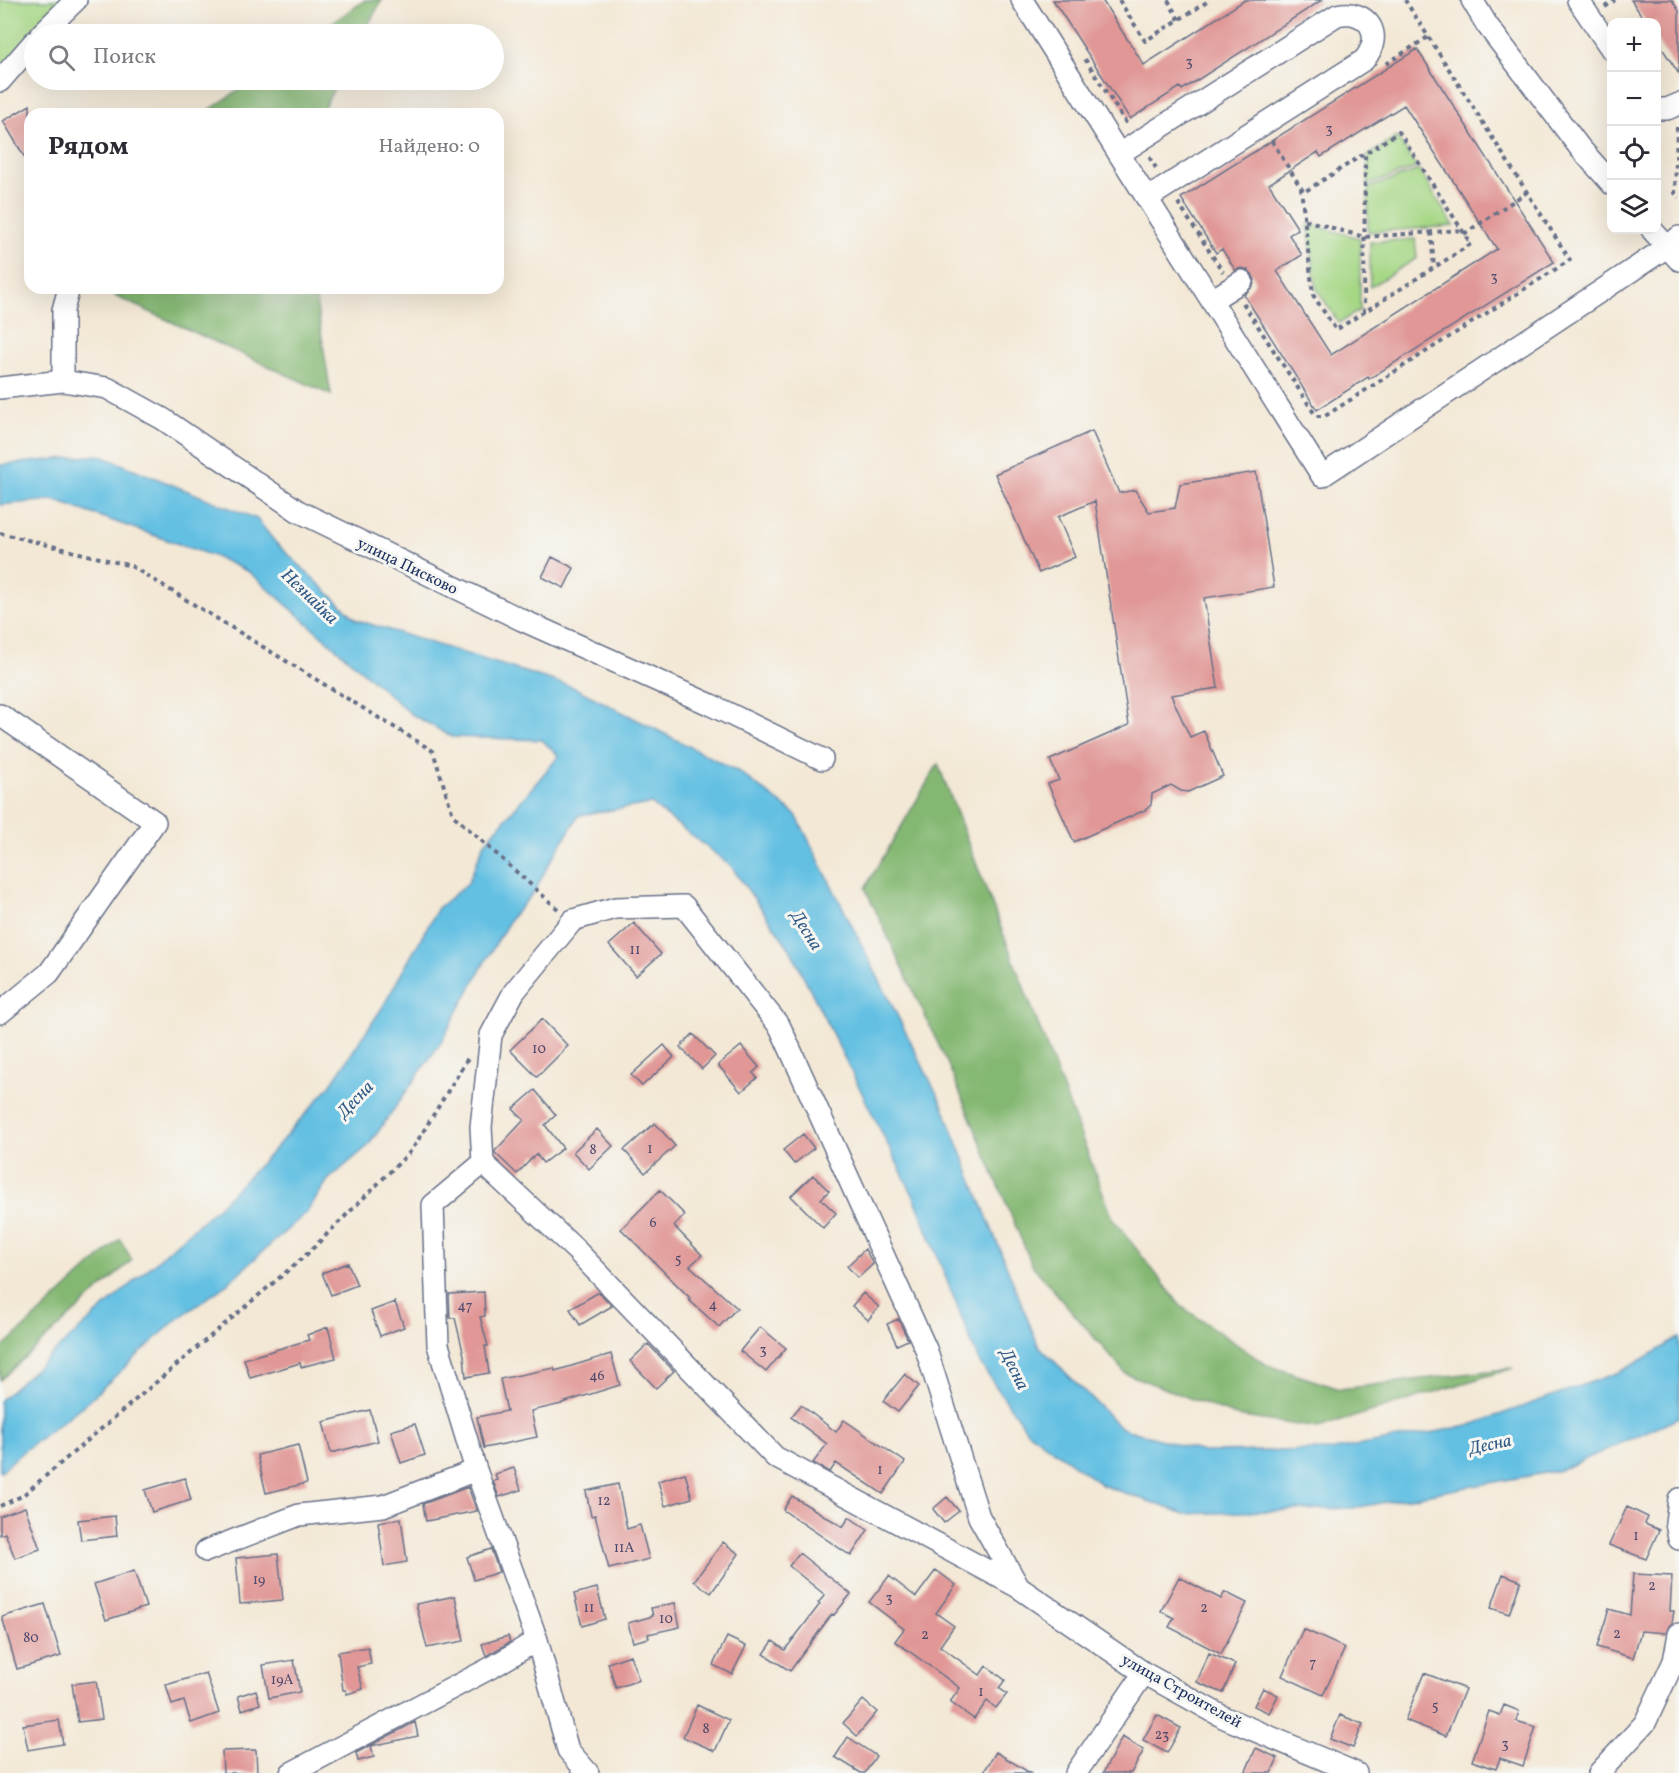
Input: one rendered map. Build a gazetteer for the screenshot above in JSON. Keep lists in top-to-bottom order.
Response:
{
  "streets": {
    "street": ["улица Писково", "улица Строителей"]
  },
  "water": ["Незнайка", "Десна"],
  "house_numbers": [
    "3",
    "3",
    "3",
    "11",
    "10",
    "1",
    "8",
    "6",
    "5",
    "4",
    "47",
    "3",
    "46",
    "1",
    "12",
    "1",
    "11А",
    "19",
    "2",
    "3",
    "11",
    "2",
    "10",
    "2",
    "2",
    "80",
    "7",
    "19А",
    "1",
    "5",
    "8",
    "23",
    "3"
  ],
  "page": {
    "map_buttons": ["+", "−"],
    "search": "Поиск",
    "heading": ["Рядом", "Найдено: 0"]
  }
}
